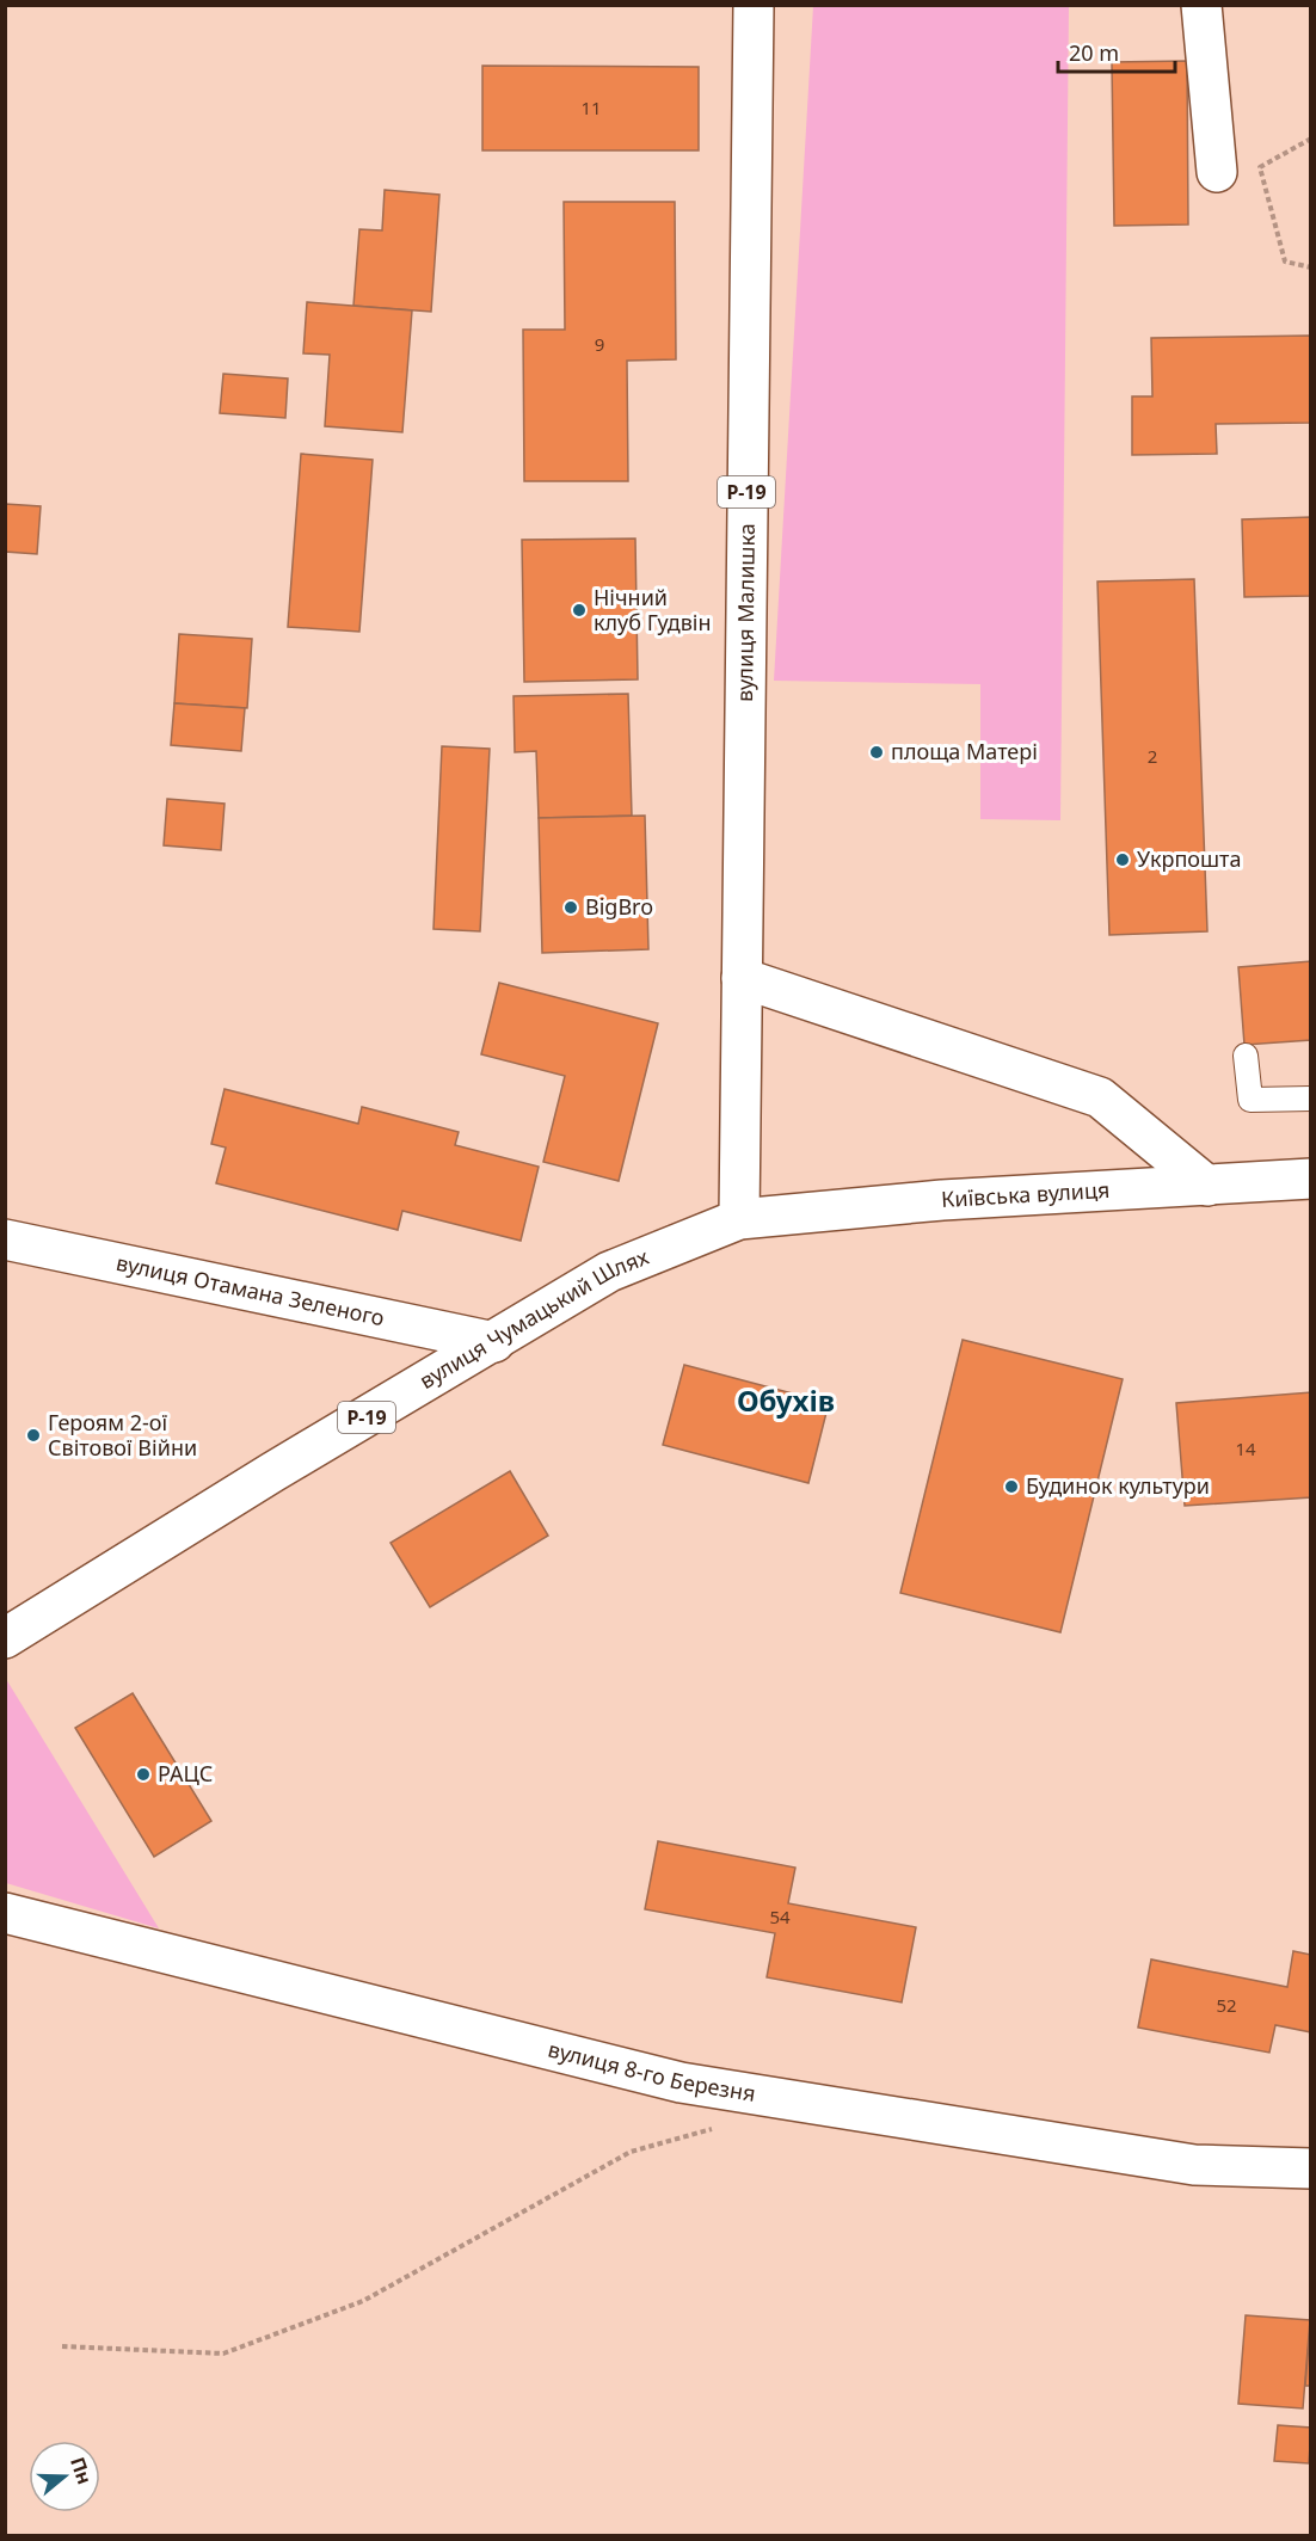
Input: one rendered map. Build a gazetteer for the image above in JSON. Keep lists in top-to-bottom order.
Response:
{
  "streets": {
    "main road": [
      "Р-19",
      "вулиця Малишка",
      "Київська вулиця",
      "вулиця Отамана Зеленого",
      "вулиця Чумацький Шлях",
      "вулиця 8-го Березня"
    ]
  },
  "crossings": [
    ["вулиця Малишка", "Київська вулиця"],
    ["вулиця Малишка", "вулиця Чумацький Шлях"],
    ["Київська вулиця", "вулиця Чумацький Шлях"],
    ["вулиця Отамана Зеленого", "вулиця Чумацький Шлях"]
  ],
  "districts": ["Обухів"],
  "places": [
    "Нічний клуб Гудвін",
    "площа Матері",
    "Укрпошта",
    "BigBro",
    "Героям 2-ої Світової Війни",
    "Будинок культури",
    "РАЦС"
  ],
  "house_numbers": [
    "11",
    "9",
    "2",
    "14",
    "54",
    "52"
  ],
  "scale_bar": "20 m",
  "north": "right"
}
